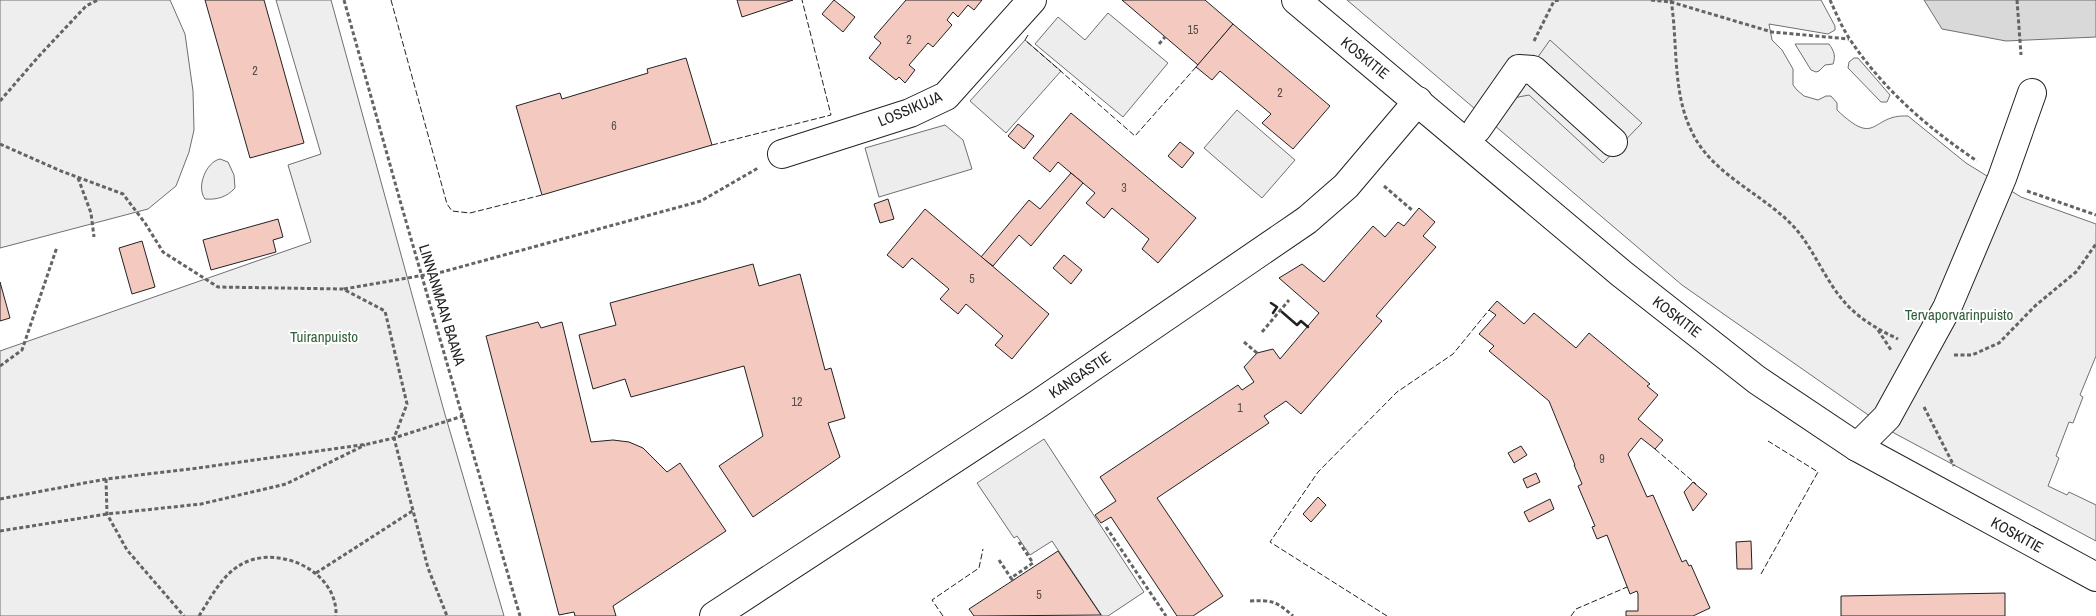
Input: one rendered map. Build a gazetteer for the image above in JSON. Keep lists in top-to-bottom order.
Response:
{
  "streets": {
    "street": ["KOSKITIE", "LOSSIKUJA", "KANGASTIE"],
    "path": ["LINNANMAAN BAANA"]
  },
  "crossings": [
    ["KOSKITIE", "KANGASTIE"]
  ],
  "parks": ["Tervaporvarinpuisto", "Tuiranpuisto"],
  "house_numbers": [
    "15",
    "2",
    "2",
    "2",
    "6",
    "3",
    "5",
    "12",
    "1",
    "9",
    "5"
  ]
}
